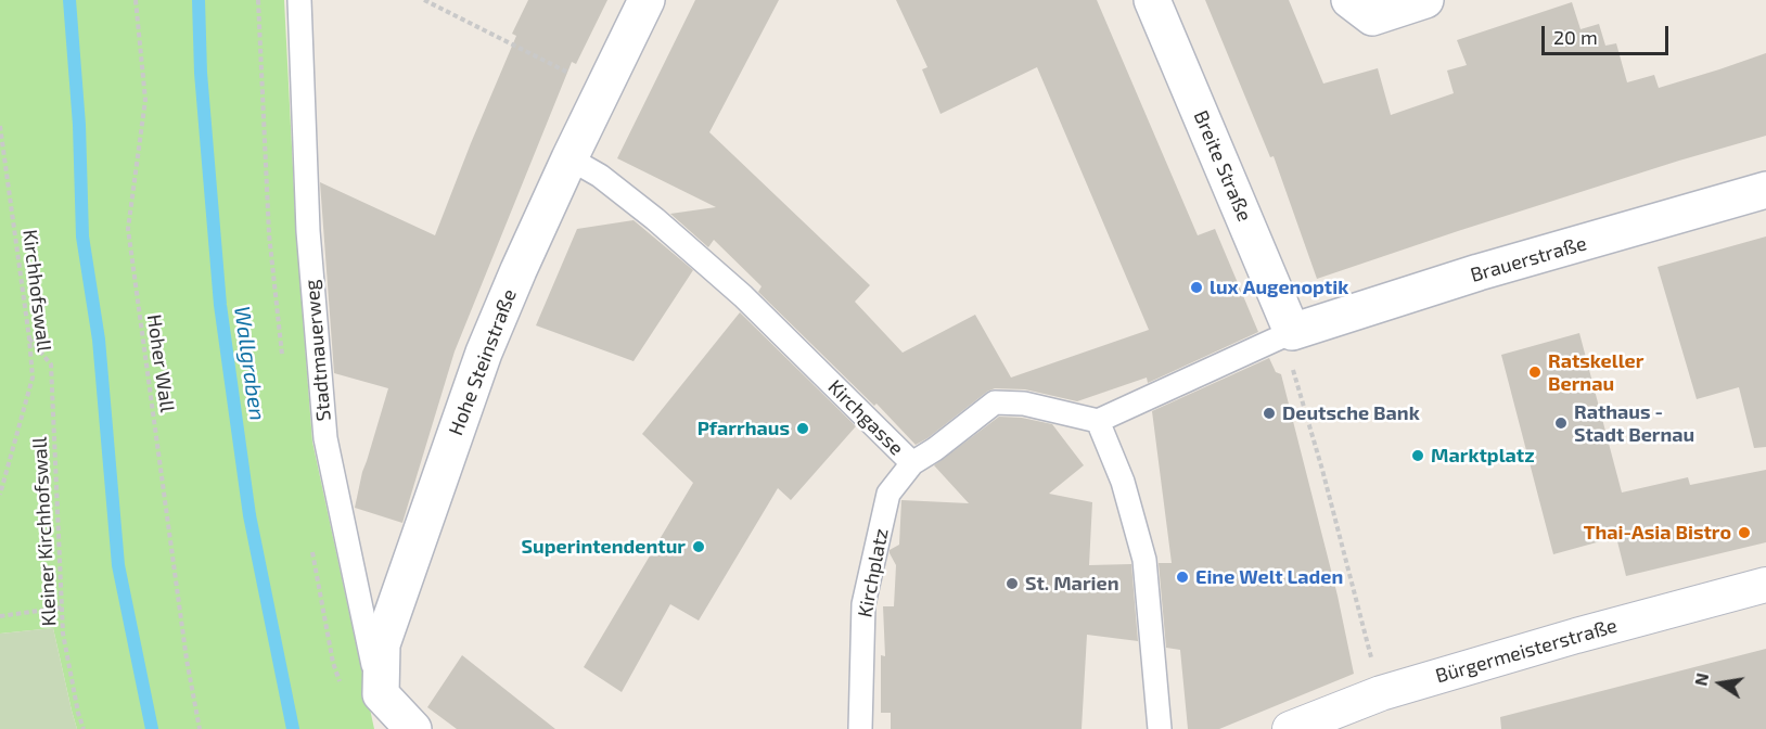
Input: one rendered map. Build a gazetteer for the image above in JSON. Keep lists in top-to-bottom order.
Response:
{
  "streets": {
    "street": [
      "Breite Straße",
      "Brauerstraße",
      "Hohe Steinstraße",
      "Bürgermeisterstraße"
    ],
    "lane": ["Stadtmauerweg", "Kirchgasse", "Kirchplatz"],
    "path": ["Kirchhofswall", "Hoher Wall", "Kleiner Kirchhofswall"]
  },
  "crossings": [
    ["Breite Straße", "Brauerstraße"],
    ["Kirchhofswall", "Kleiner Kirchhofswall"],
    ["Stadtmauerweg", "Hohe Steinstraße"],
    ["Hohe Steinstraße", "Kirchgasse"],
    ["Kirchgasse", "Kirchplatz"]
  ],
  "water": ["Wallgraben"],
  "places": [
    "lux Augenoptik",
    "Ratskeller Bernau",
    "Deutsche Bank",
    "Rathaus - Stadt Bernau",
    "Pfarrhaus",
    "Marktplatz",
    "Thai-Asia Bistro",
    "Superintendentur",
    "Eine Welt Laden",
    "St. Marien"
  ],
  "scale_bar": "20 m",
  "north": "left"
}
